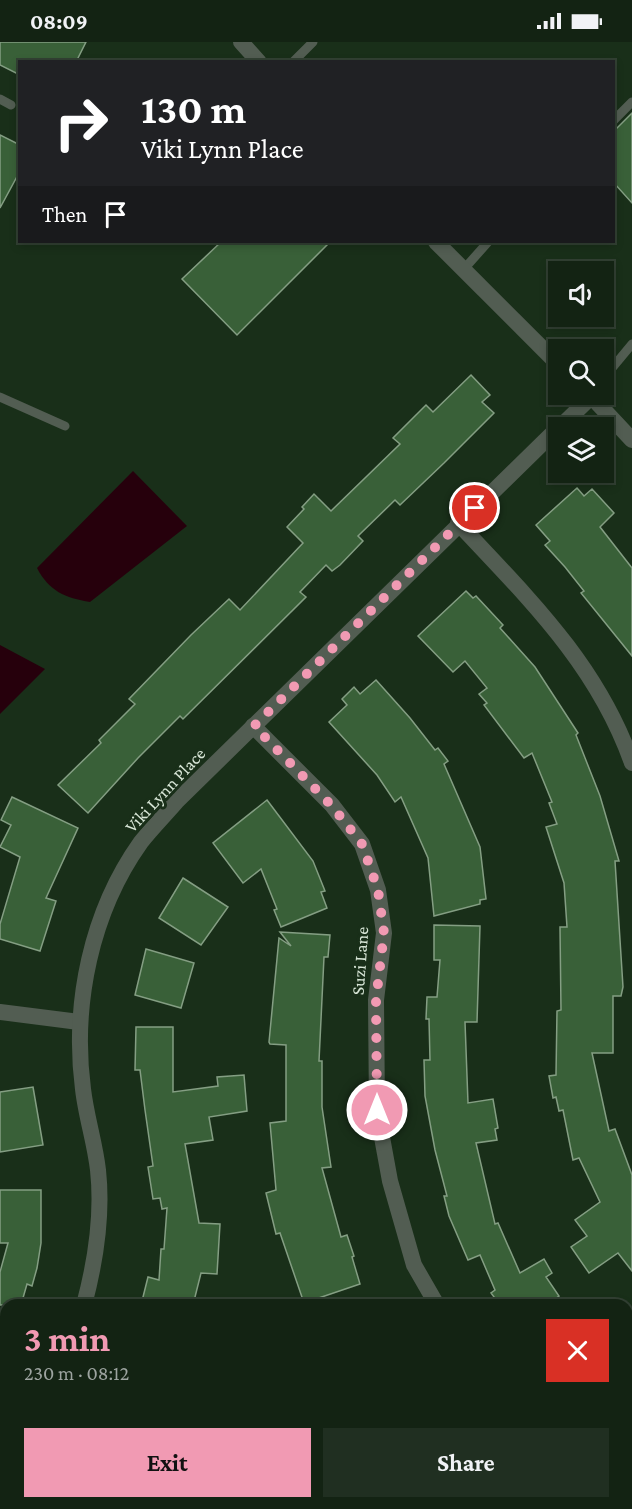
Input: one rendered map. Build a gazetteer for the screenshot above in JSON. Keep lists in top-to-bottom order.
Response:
{
  "streets": {
    "street": ["Viki Lynn Place", "Suzi Lane"]
  },
  "crossings": [
    ["Viki Lynn Place", "Suzi Lane"]
  ],
  "page": {
    "status": "08:09",
    "turn": ["130 m", "Viki Lynn Place"],
    "then": "Then",
    "heading": ["3 min", "230 m · 08:12"],
    "buttons": ["Exit", "Share"]
  }
}
